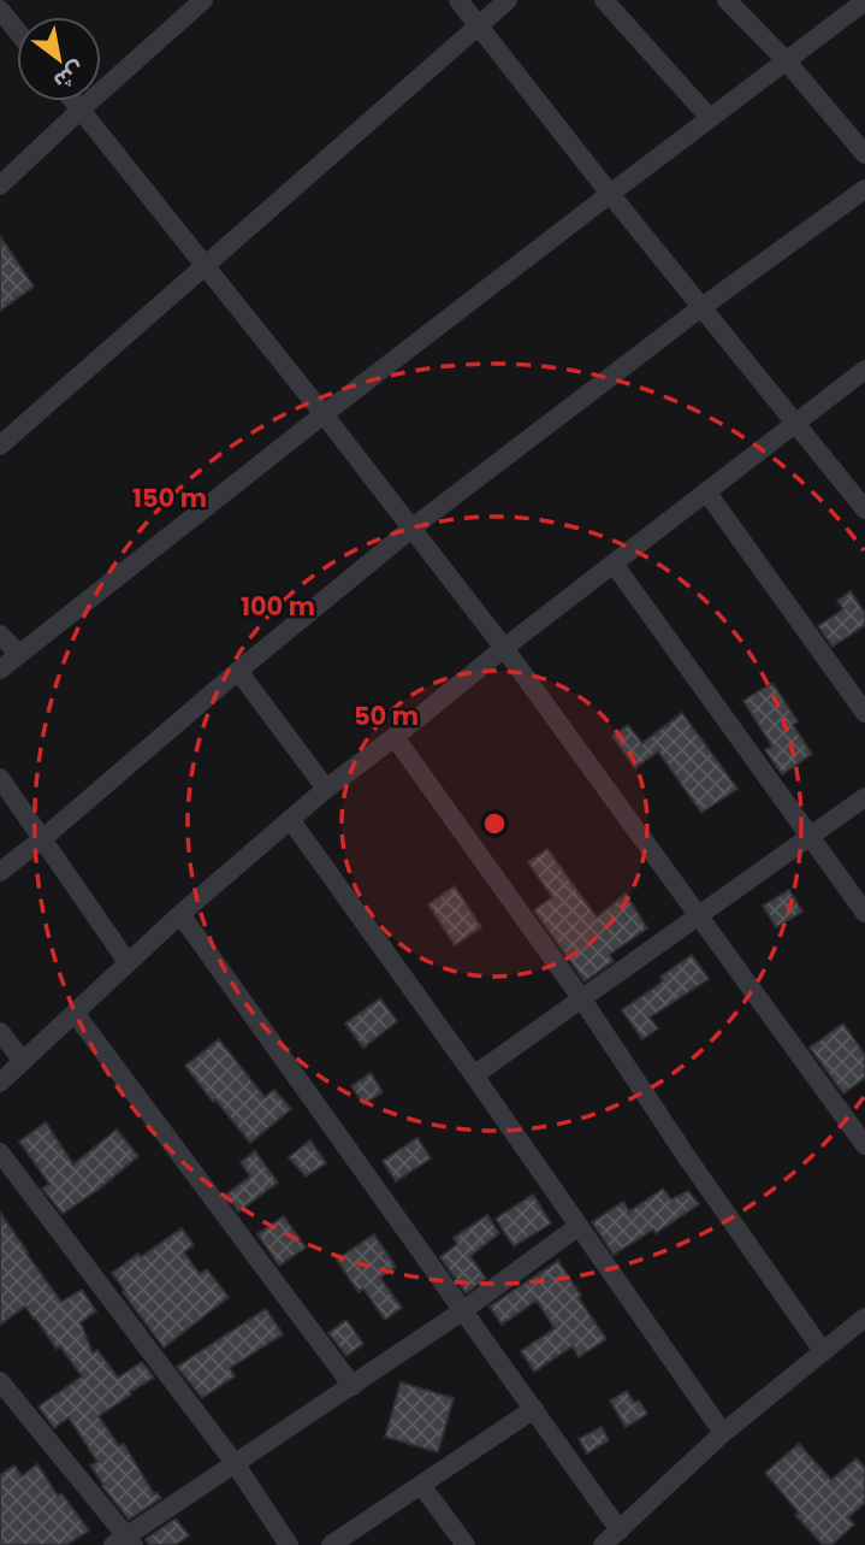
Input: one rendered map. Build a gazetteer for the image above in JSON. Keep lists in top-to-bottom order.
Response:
{
  "north": "bottom right",
  "rings": ["150 m", "100 m", "50 m"]
}
